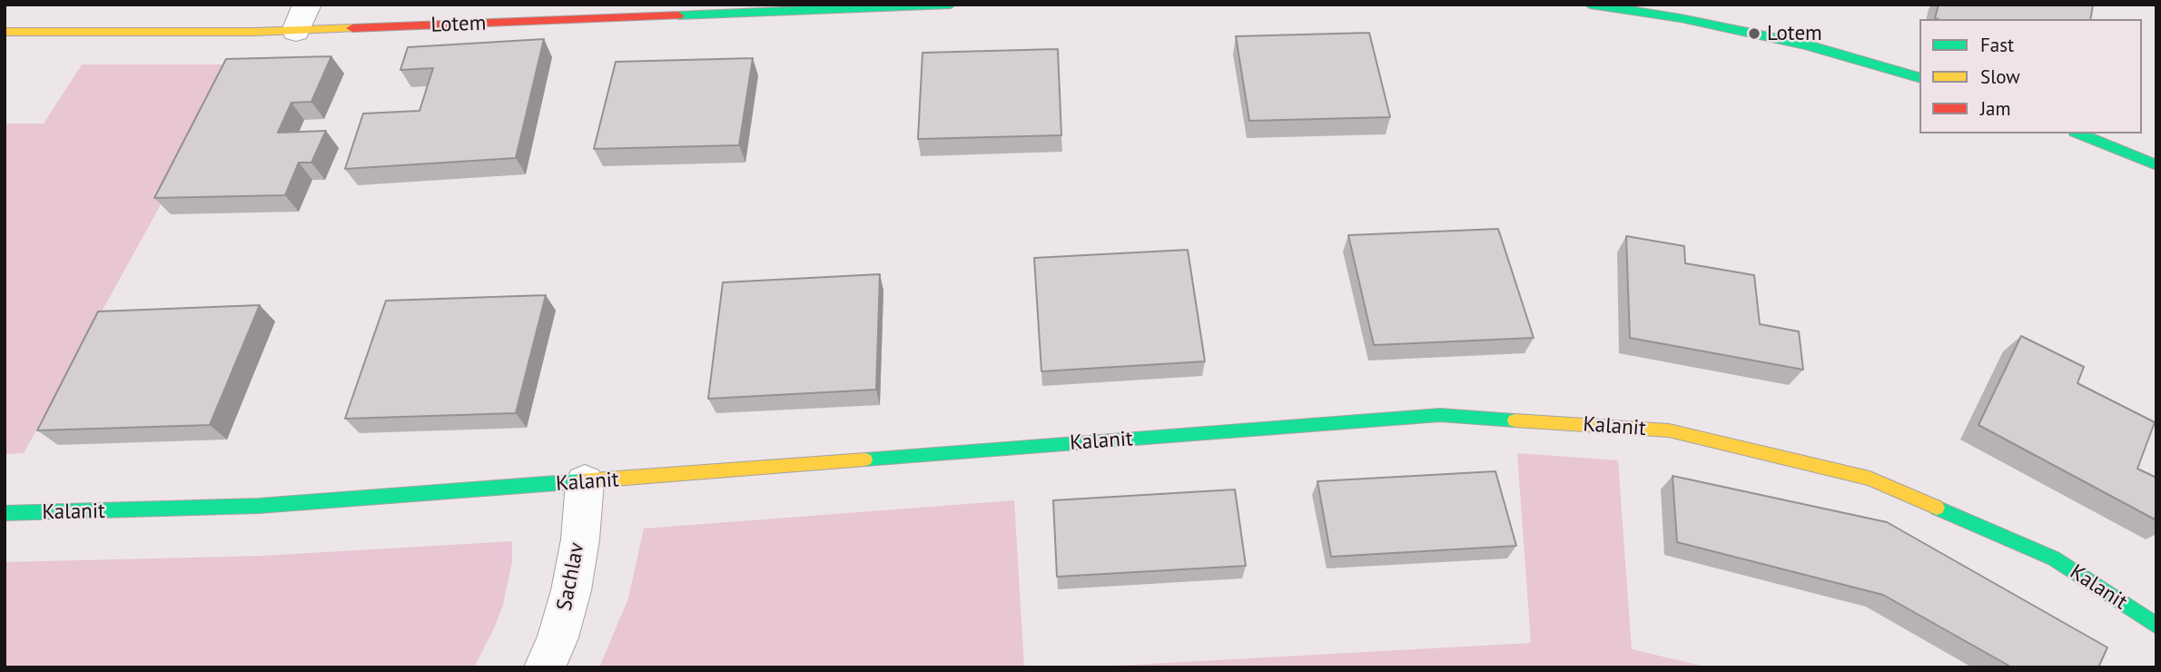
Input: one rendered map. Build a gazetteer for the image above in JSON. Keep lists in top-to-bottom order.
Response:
{
  "streets": {
    "street": ["Lotem", "Kalanit", "Sachlav"]
  },
  "crossings": [
    ["Kalanit", "Sachlav"]
  ],
  "places": ["Lotem"],
  "legend": ["Fast", "Slow", "Jam"]
}
